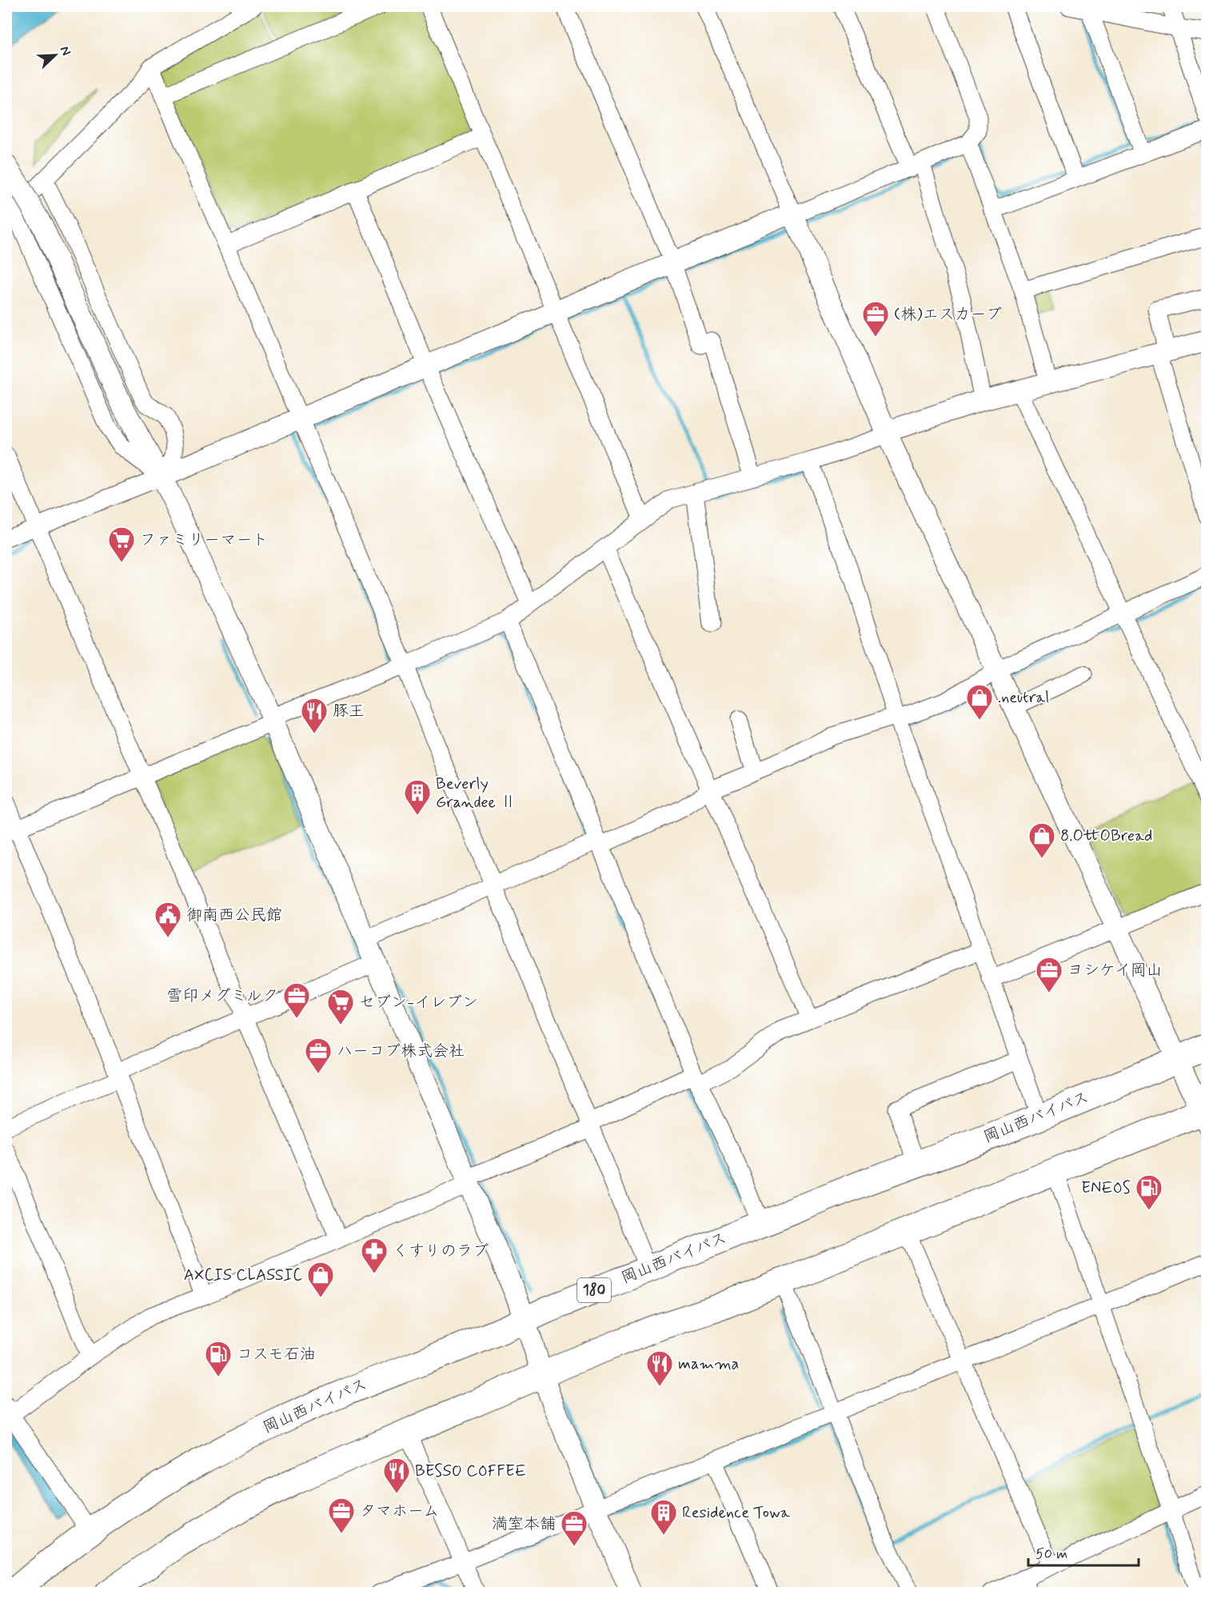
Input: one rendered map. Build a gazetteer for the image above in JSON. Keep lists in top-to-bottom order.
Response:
{
  "streets": {
    "highway": ["岡山西バイパス", "180"]
  },
  "places": {
    "office": [
      "(株)エスカーブ",
      "ヨシケイ岡山",
      "雪印メグミルク",
      "ハーコブ株式会社",
      "タマホーム",
      "満室本舗"
    ],
    "supermarket": ["ファミリーマート", "セブン-イレブン"],
    "shop": [".neutral", "8.OttOBread", "AXCIS CLASSIC"],
    "restaurant": ["豚王", "mamma", "BESSO COFFEE"],
    "building": ["Beverly Grandee Ⅱ", "Residence Towa"],
    "public building": ["御南西公民館"],
    "fuel station": ["ENEOS", "コスモ石油"],
    "pharmacy": ["くすりのラブ"]
  },
  "scale_bar": "50 m",
  "north": "top right"
}
